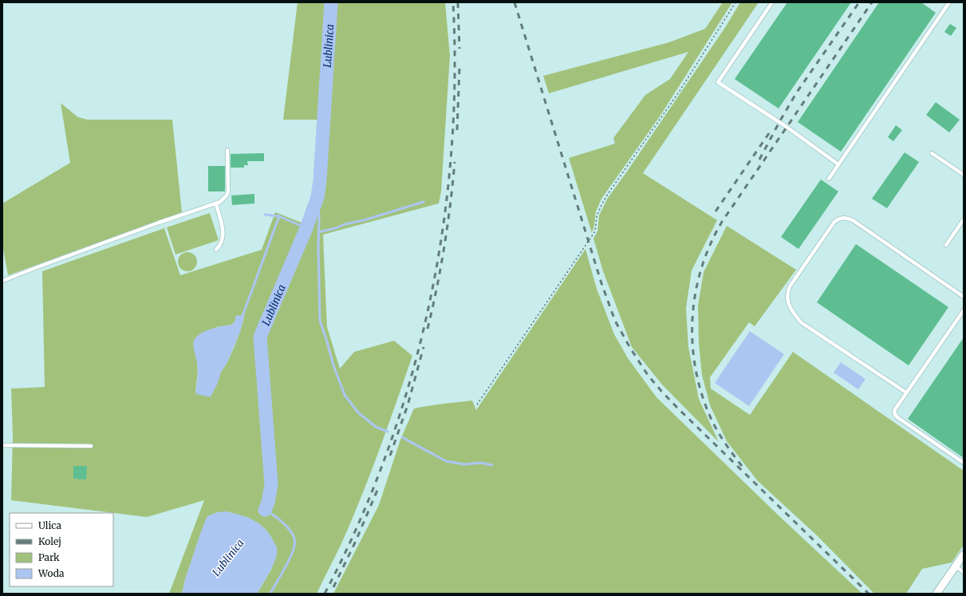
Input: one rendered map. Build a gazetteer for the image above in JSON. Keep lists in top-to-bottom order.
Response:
{
  "water": ["Lublinica"],
  "legend": [
    "Ulica",
    "Kolej",
    "Park",
    "Woda"
  ]
}
